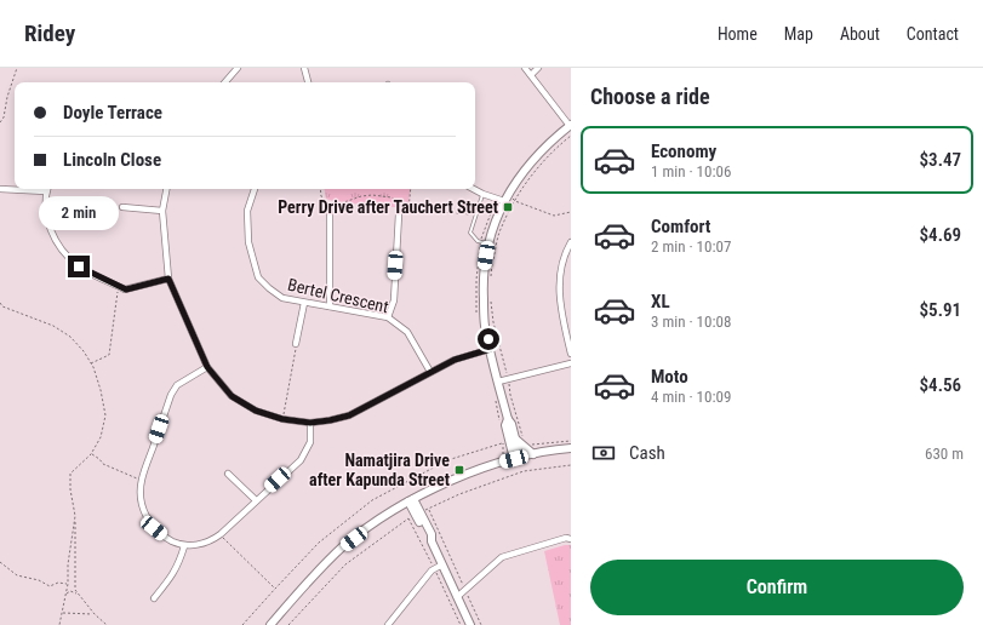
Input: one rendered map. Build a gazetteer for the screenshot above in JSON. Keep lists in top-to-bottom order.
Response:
{
  "streets": {
    "street": ["Bertel Crescent"]
  },
  "places": {
    "transit": ["Perry Drive after Tauchert Street", "Namatjira Drive after Kapunda Street"]
  },
  "page": {
    "header": "Ridey",
    "nav": [
      "Home",
      "Map",
      "About",
      "Contact"
    ],
    "heading": "Choose a ride",
    "banner": ["Doyle Terrace", "Lincoln Close"],
    "list": [
      {
        "name": "Economy",
        "note": "1 min · 10:06",
        "value": "$3.47"
      },
      {
        "name": "Comfort",
        "note": "2 min · 10:07",
        "value": "$4.69"
      },
      {
        "name": "XL",
        "note": "3 min · 10:08",
        "value": "$5.91"
      },
      {
        "name": "Moto",
        "note": "4 min · 10:09",
        "value": "$4.56"
      }
    ],
    "bubble": "2 min",
    "pay": ["Cash", "630 m"],
    "buttons": "Confirm"
  }
}
